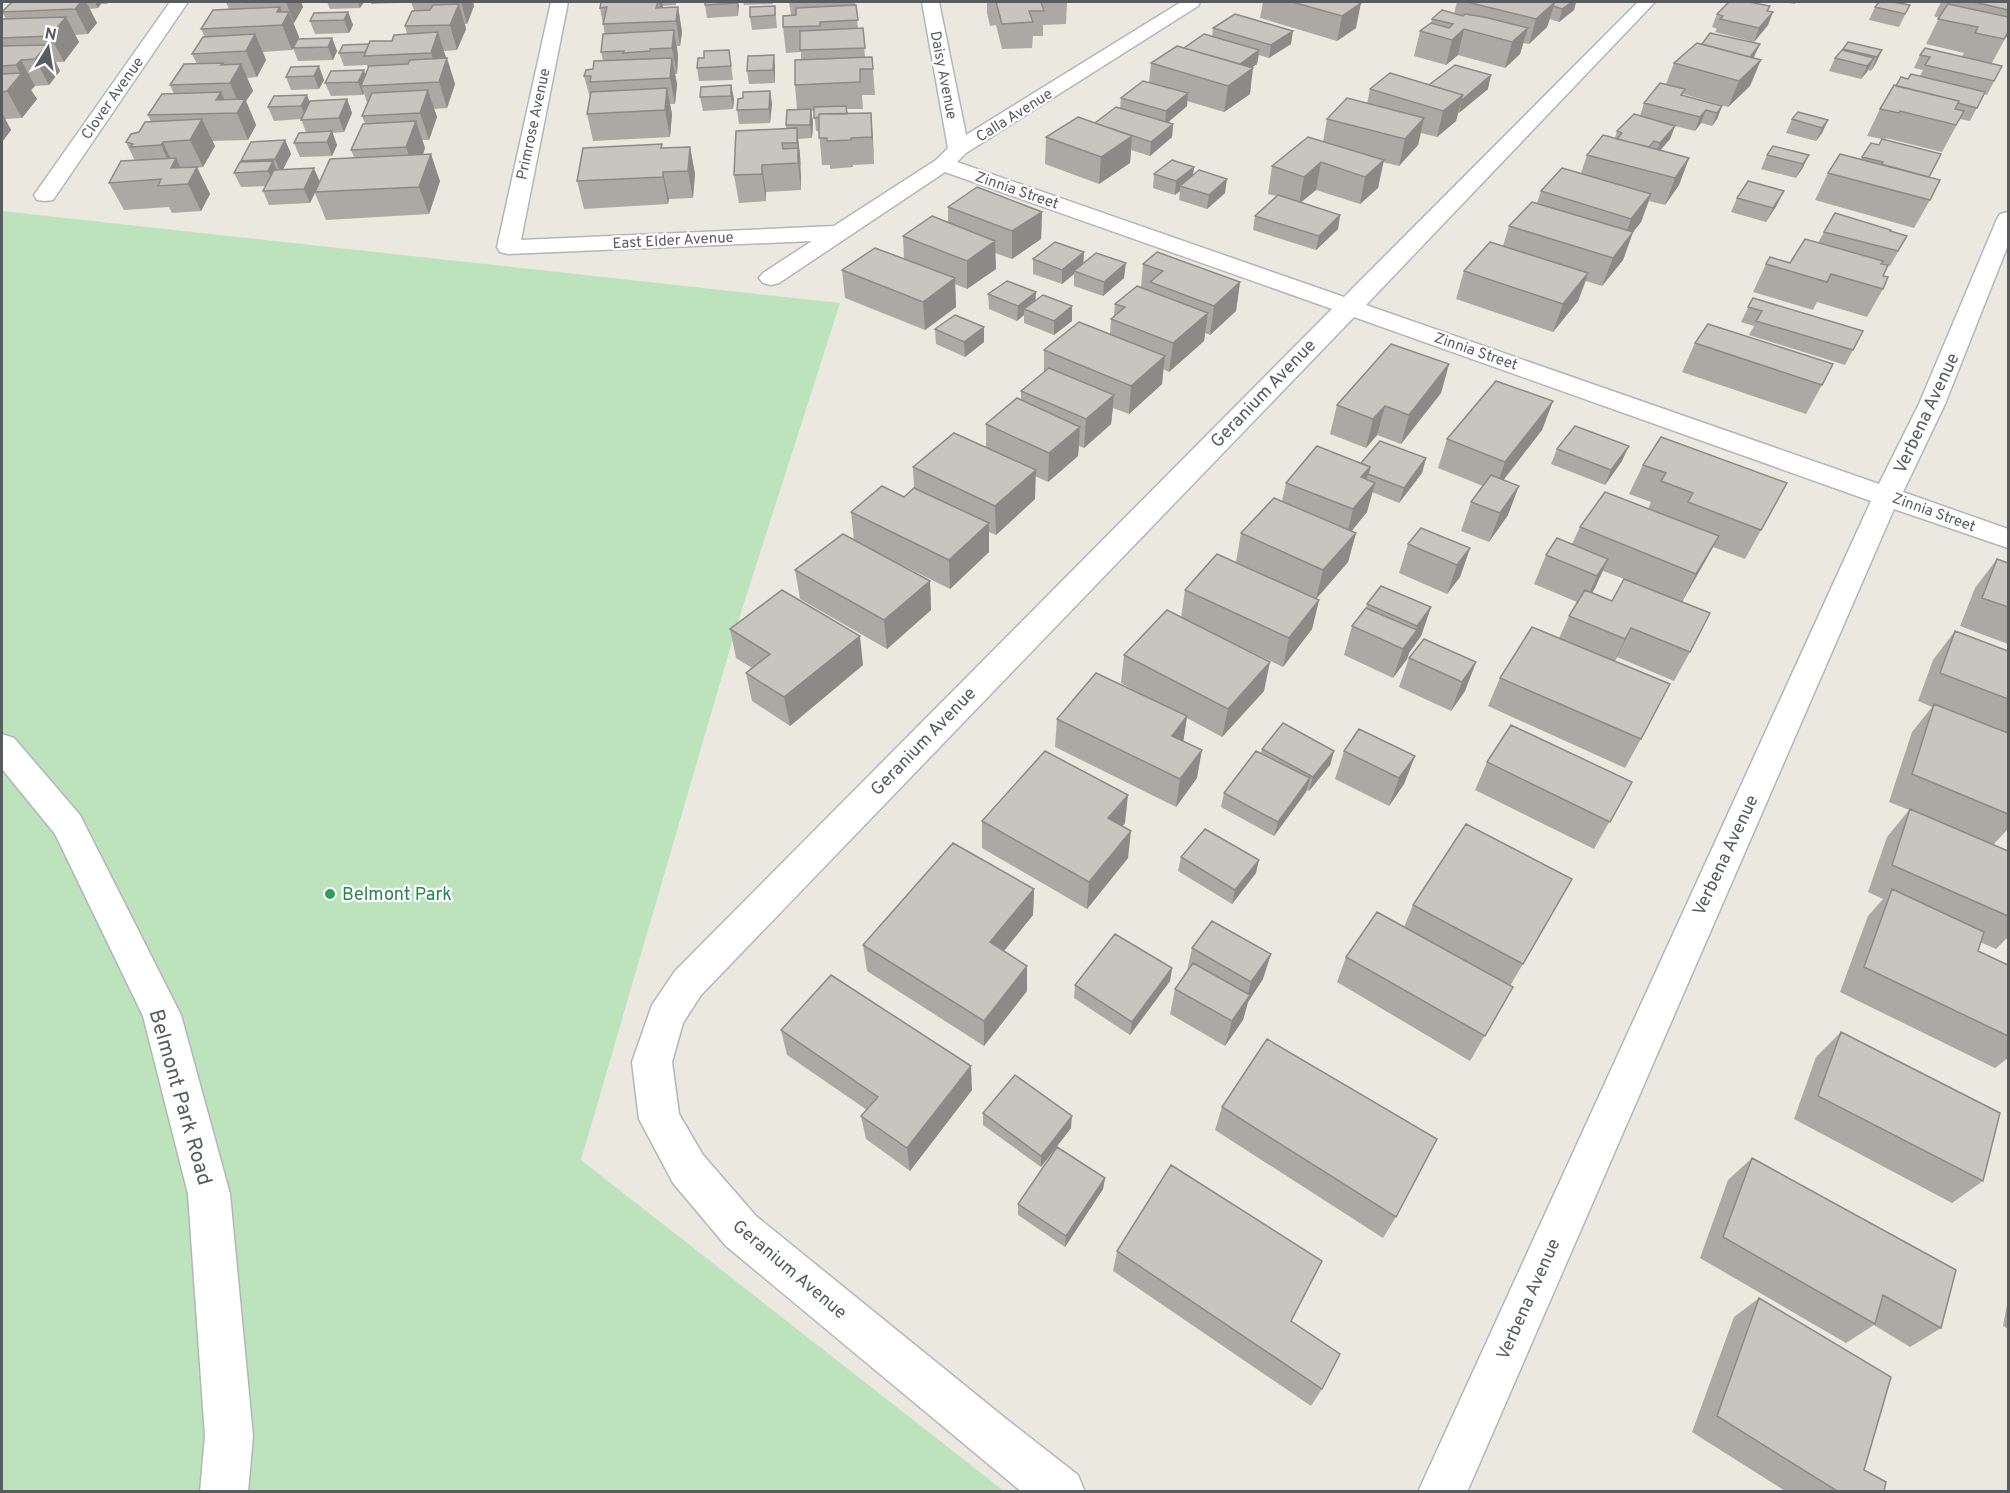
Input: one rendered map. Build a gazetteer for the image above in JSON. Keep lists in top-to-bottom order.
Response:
{
  "streets": {
    "street": [
      "Daisy Avenue",
      "Clover Avenue",
      "Calla Avenue",
      "Primrose Avenue",
      "Zinnia Street",
      "East Elder Avenue",
      "Geranium Avenue",
      "Verbena Avenue",
      "Belmont Park Road"
    ]
  },
  "crossings": [
    ["Daisy Avenue", "Calla Avenue"],
    ["Daisy Avenue", "Zinnia Street"],
    ["Calla Avenue", "Zinnia Street"],
    ["Calla Avenue", "East Elder Avenue"],
    ["Primrose Avenue", "East Elder Avenue"],
    ["Zinnia Street", "Geranium Avenue"],
    ["Zinnia Street", "Verbena Avenue"]
  ],
  "places": ["Belmont Park"],
  "north": "top"
}
